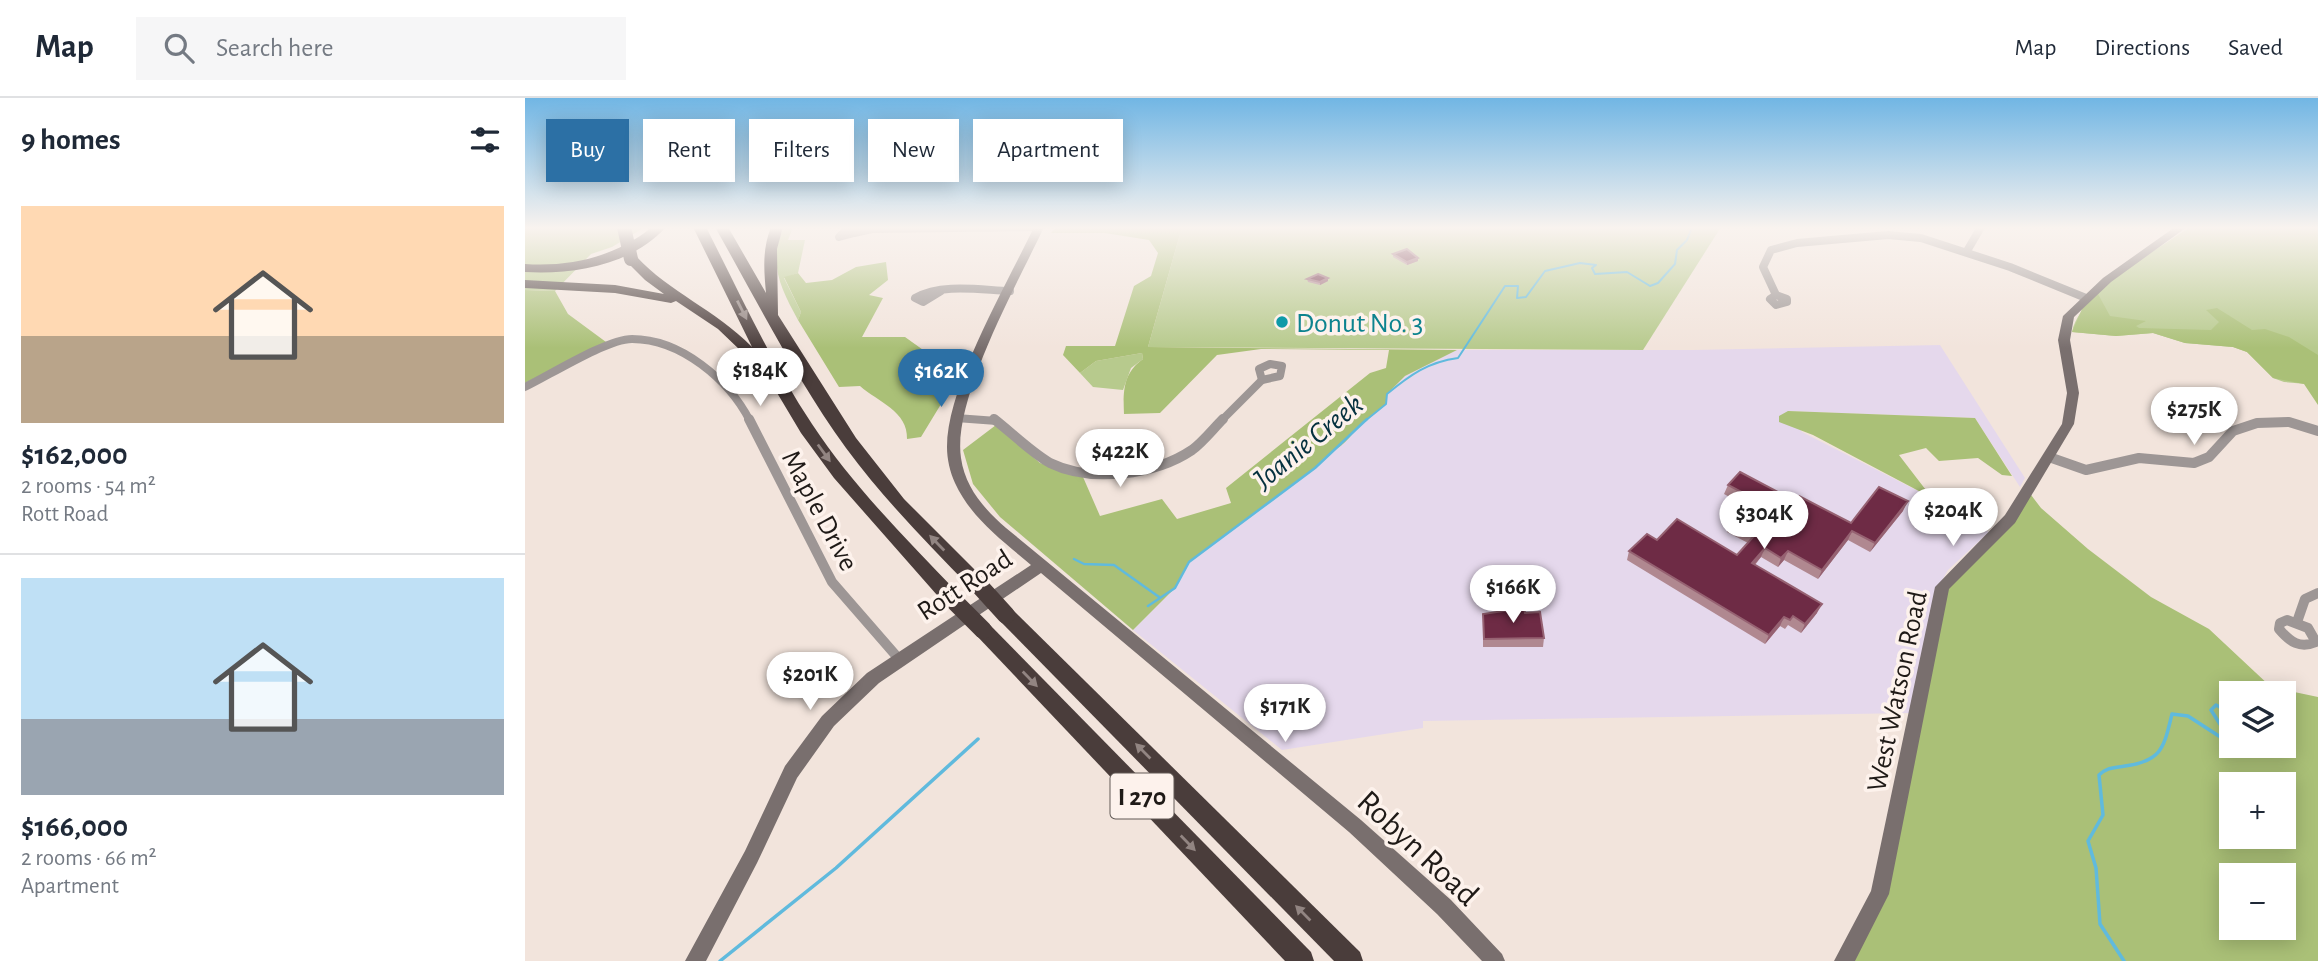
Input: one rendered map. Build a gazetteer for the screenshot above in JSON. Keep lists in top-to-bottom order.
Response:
{
  "streets": {
    "highway": ["I 270"],
    "street": [
      "Maple Drive",
      "Rott Road",
      "West Watson Road",
      "Robyn Road"
    ]
  },
  "crossings": [
    ["Maple Drive", "Rott Road"],
    ["Rott Road", "Robyn Road"]
  ],
  "water": ["Joanie Creek"],
  "places": ["Donut No. 3"],
  "page": {
    "header": "Map",
    "search": "Search here",
    "nav": ["Map", "Directions", "Saved"],
    "heading": "9 homes",
    "chip": [
      "Buy",
      "Rent",
      "Filters",
      "New",
      "Apartment"
    ],
    "list": [
      {
        "name": "$162,000",
        "note": "2 rooms · 54 m² · Rott Road"
      },
      {
        "name": "$166,000",
        "note": "2 rooms · 66 m² · Apartment"
      }
    ],
    "price": [
      "$184K",
      "$162K",
      "$275K",
      "$422K",
      "$204K",
      "$304K",
      "$166K",
      "$201K",
      "$171K"
    ],
    "map_buttons": ["+", "−"]
  }
}
